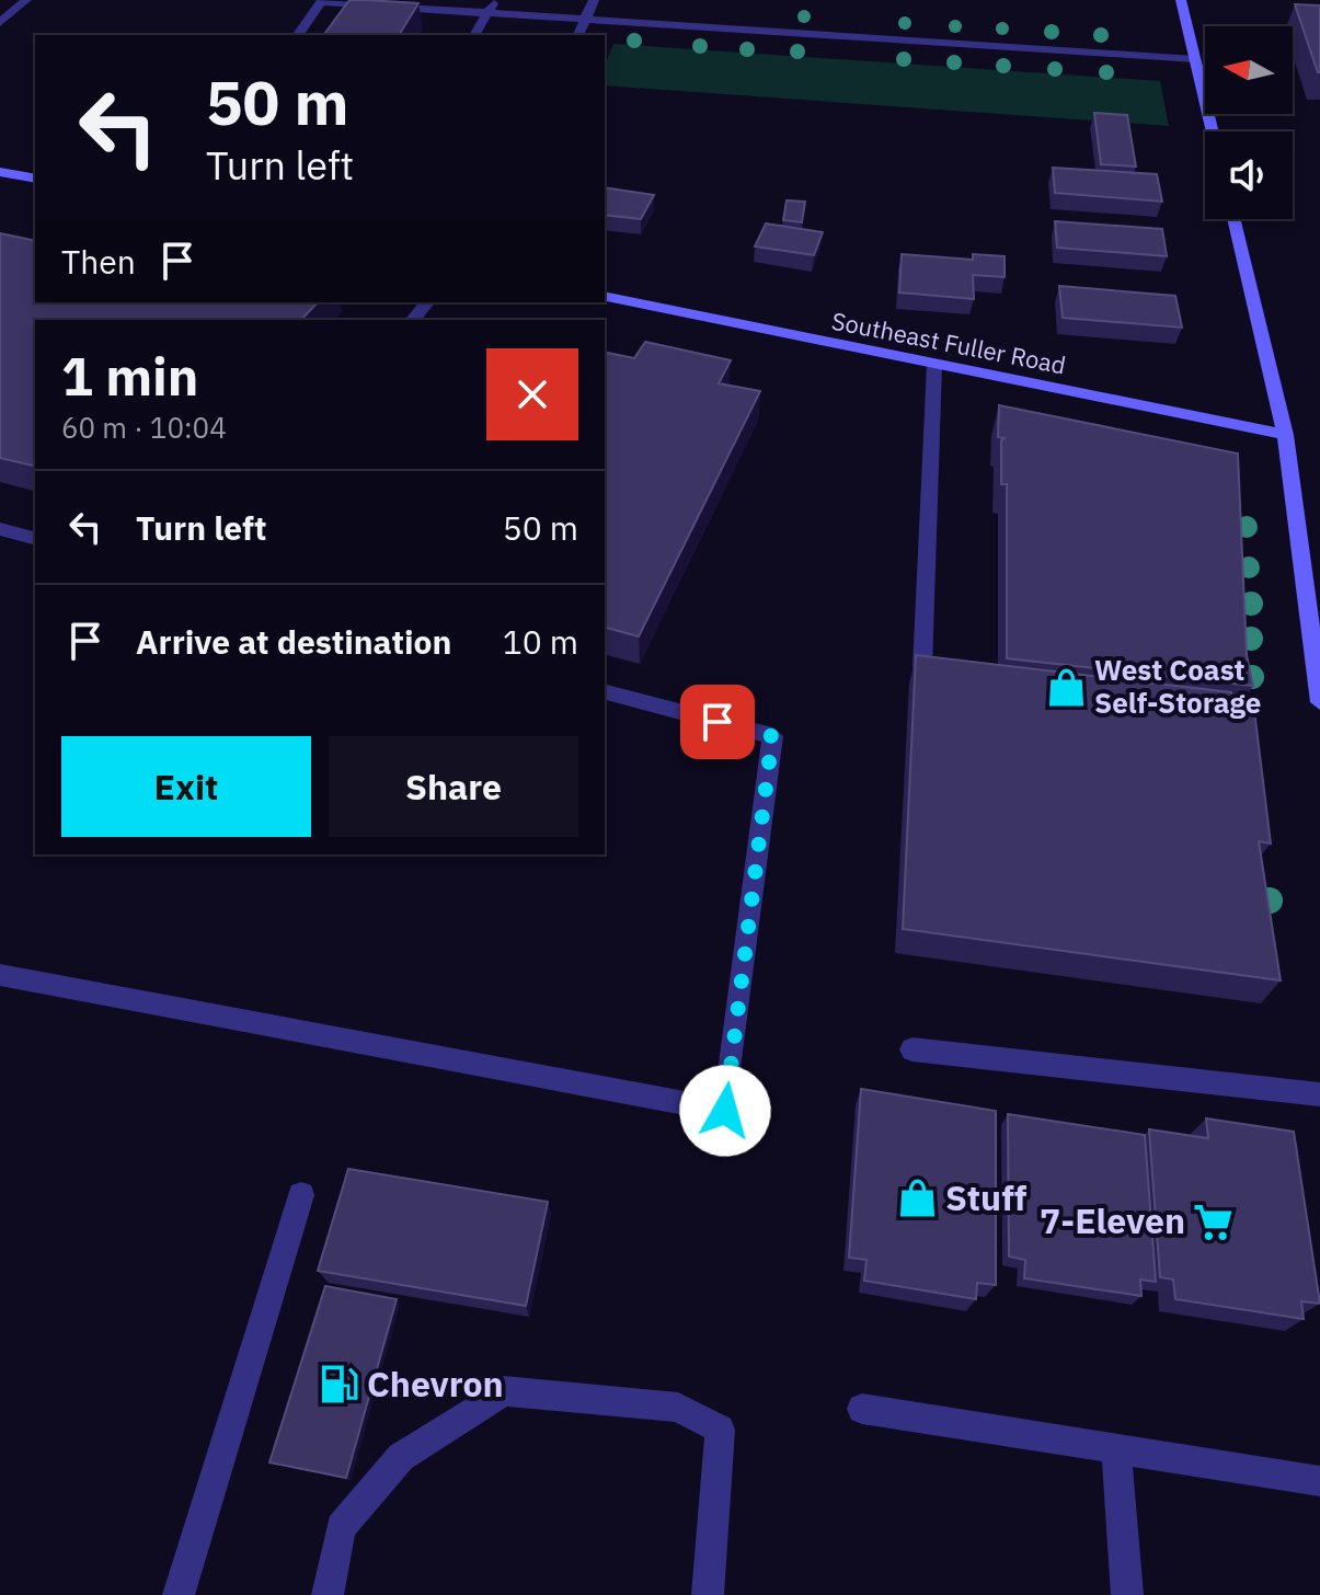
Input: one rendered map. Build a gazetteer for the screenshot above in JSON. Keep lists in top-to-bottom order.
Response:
{
  "streets": {
    "street": ["Southeast Fuller Road"]
  },
  "places": {
    "shop": ["West Coast Self-Storage", "Stuff"],
    "supermarket": ["7-Eleven"],
    "fuel station": ["Chevron"]
  },
  "north": "left",
  "page": {
    "turn": ["50 m", "Turn left"],
    "then": "Then",
    "heading": ["1 min", "60 m · 10:04"],
    "list": [
      {
        "name": "Turn left",
        "value": "50 m"
      },
      {
        "name": "Arrive at destination",
        "value": "10 m"
      }
    ],
    "buttons": ["Exit", "Share"]
  }
}
